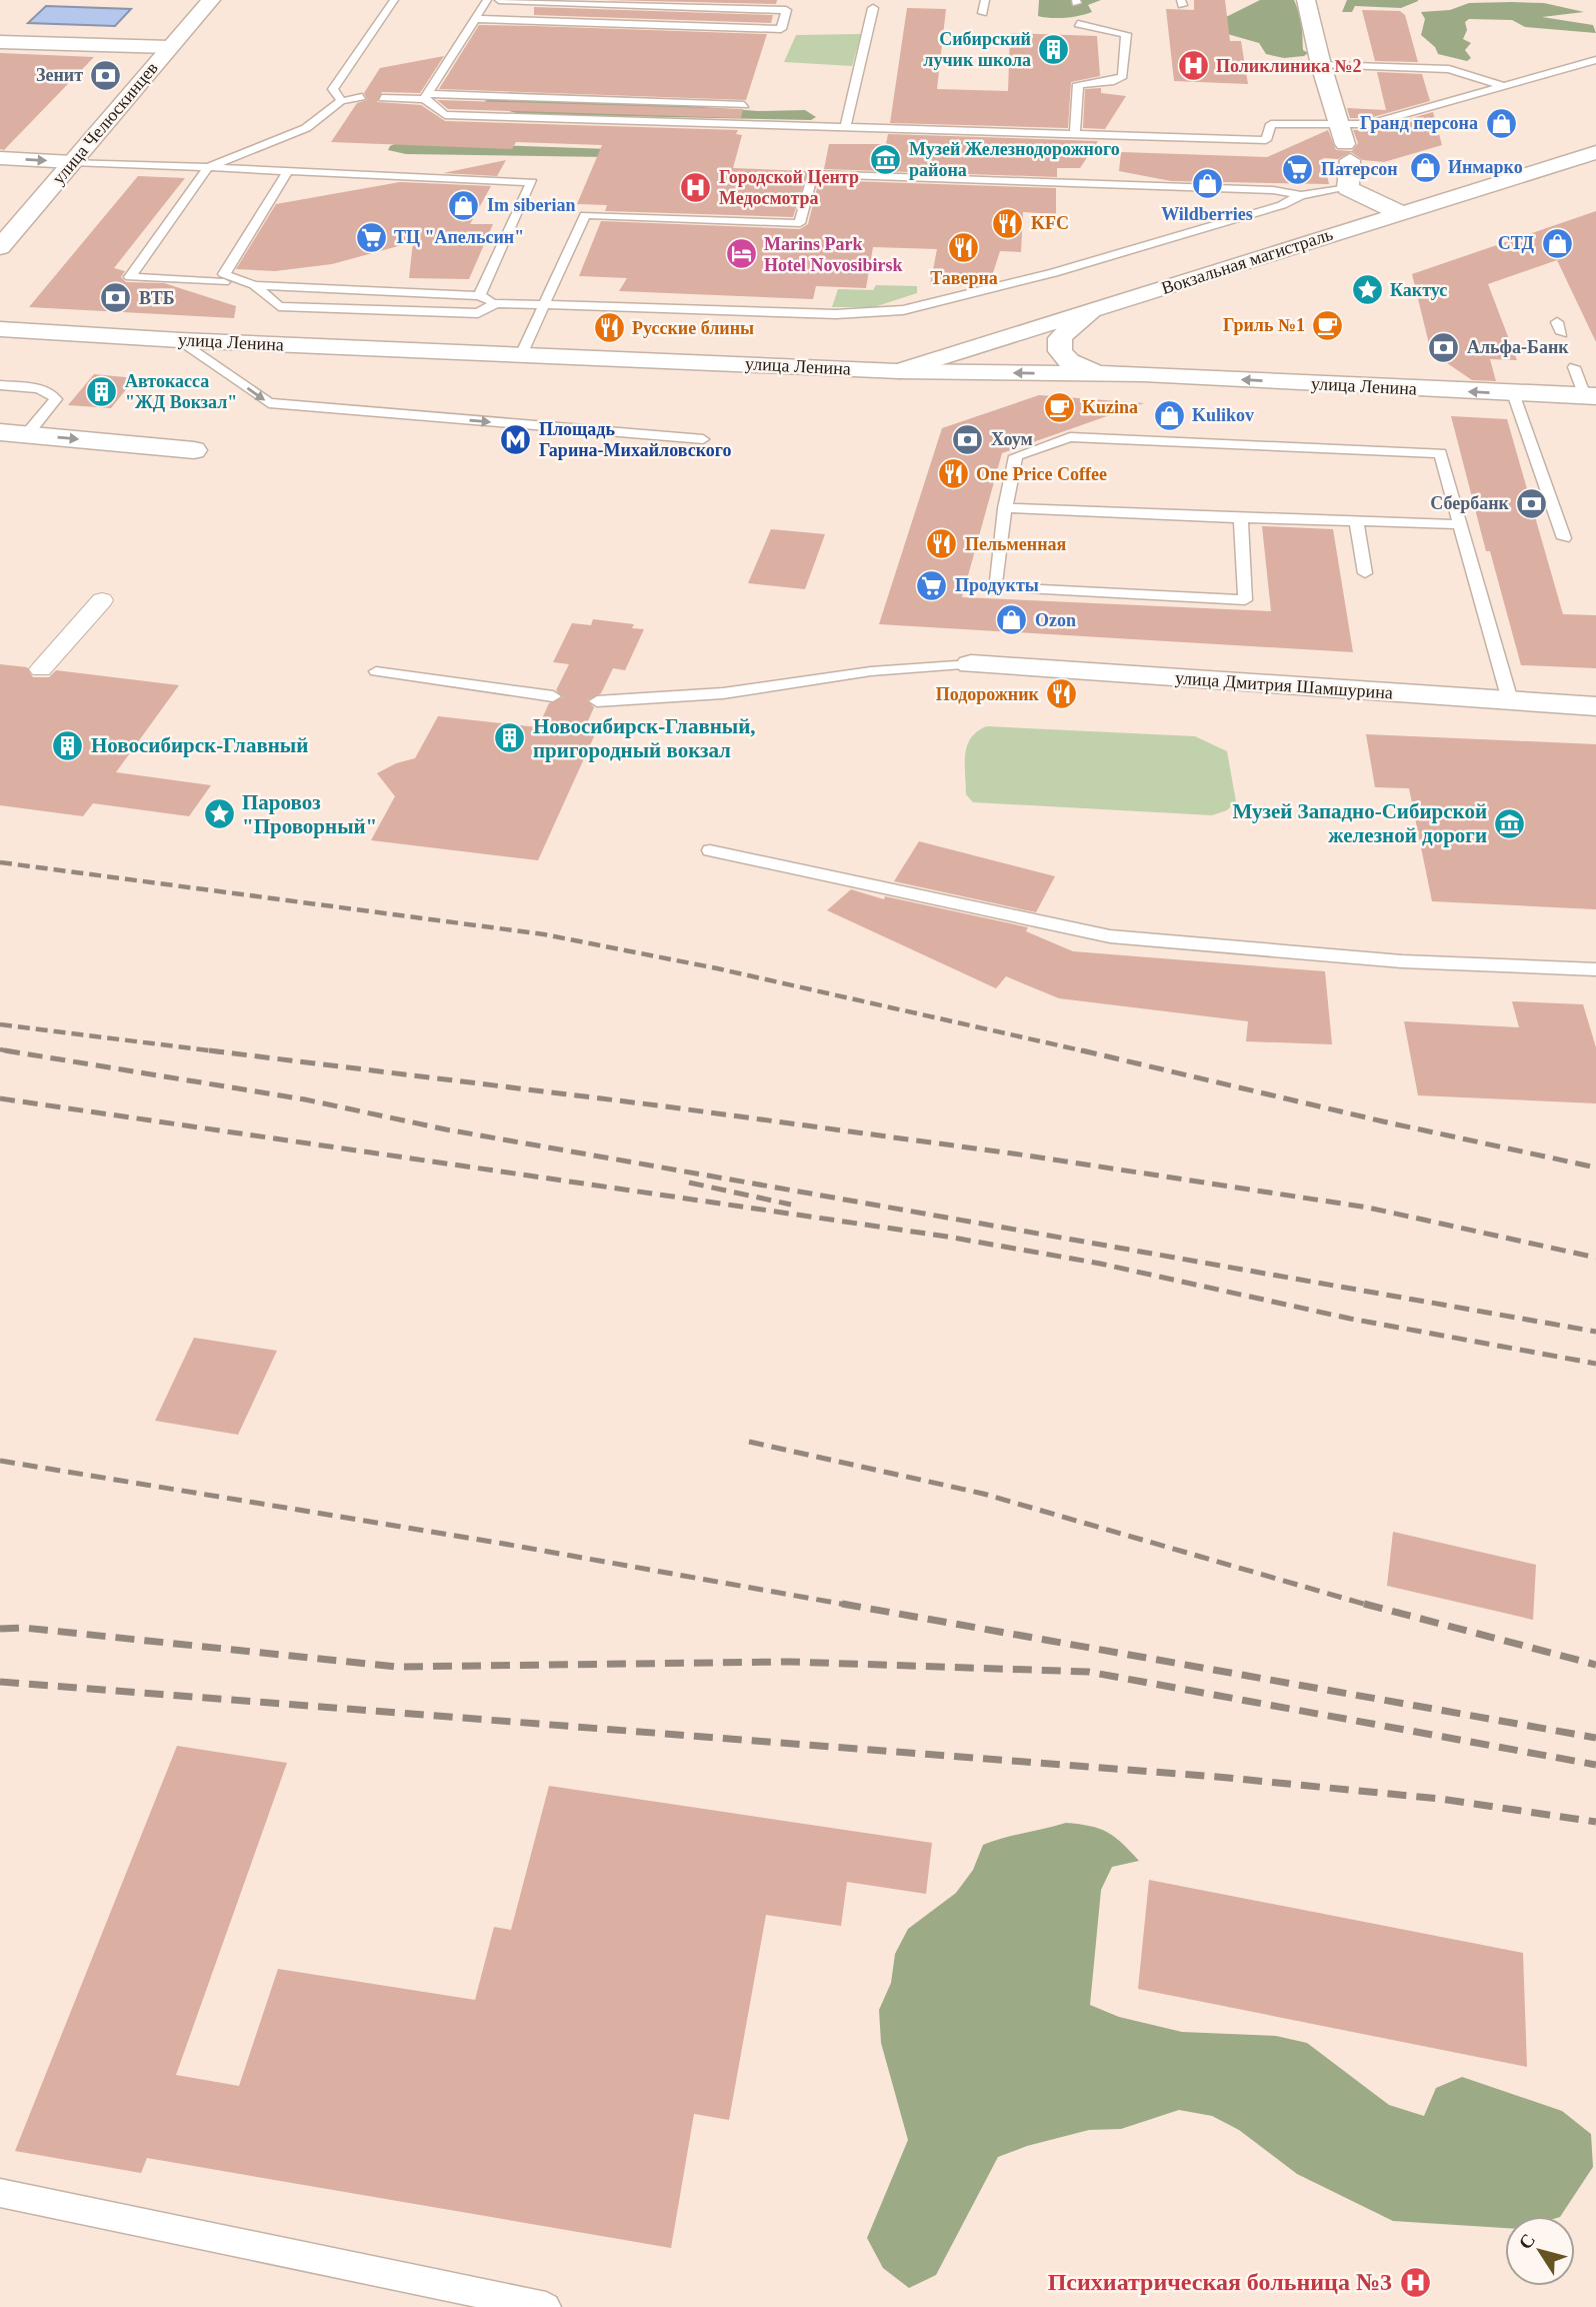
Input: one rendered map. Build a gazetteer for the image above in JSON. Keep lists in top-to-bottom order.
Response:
{
  "streets": {
    "main road": [
      "улица Челюскинцев",
      "Вокзальная магистраль",
      "улица Ленина",
      "улица Дмитрия Шамшурина"
    ]
  },
  "crossings": [
    ["Вокзальная магистраль", "улица Ленина"]
  ],
  "one_way": ["улица Ленина"],
  "places": {
    "building": [
      "Сибирский лучик школа",
      "Автокасса \"ЖД Вокзал\"",
      "Новосибирск-Главный, пригородный вокзал",
      "Новосибирск-Главный"
    ],
    "hospital": ["Поликлиника №2", "Городской Центр Медосмотра", "Психиатрическая больница №3"],
    "bank": [
      "Зенит",
      "ВТБ",
      "Альфа-Банк",
      "Хоум",
      "Сбербанк"
    ],
    "shop": [
      "Гранд персона",
      "Инмарко",
      "Wildberries",
      "Im siberian",
      "СТД",
      "Kulikov",
      "Ozon"
    ],
    "museum": ["Музей Железнодорожного района", "Музей Западно-Сибирской железной дороги"],
    "supermarket": ["Патерсон", "ТЦ \"Апельсин\"", "Продукты"],
    "restaurant": [
      "KFC",
      "Таверна",
      "Русские блины",
      "One Price Coffee",
      "Пельменная",
      "Подорожник"
    ],
    "hotel": ["Marins Park Hotel Novosibirsk"],
    "place": ["Кактус", "Паровоз \"Проворный\""],
    "cafe": ["Гриль №1", "Kuzina"],
    "metro station": ["Площадь Гарина-Михайловского"]
  },
  "north": "top left"
}
